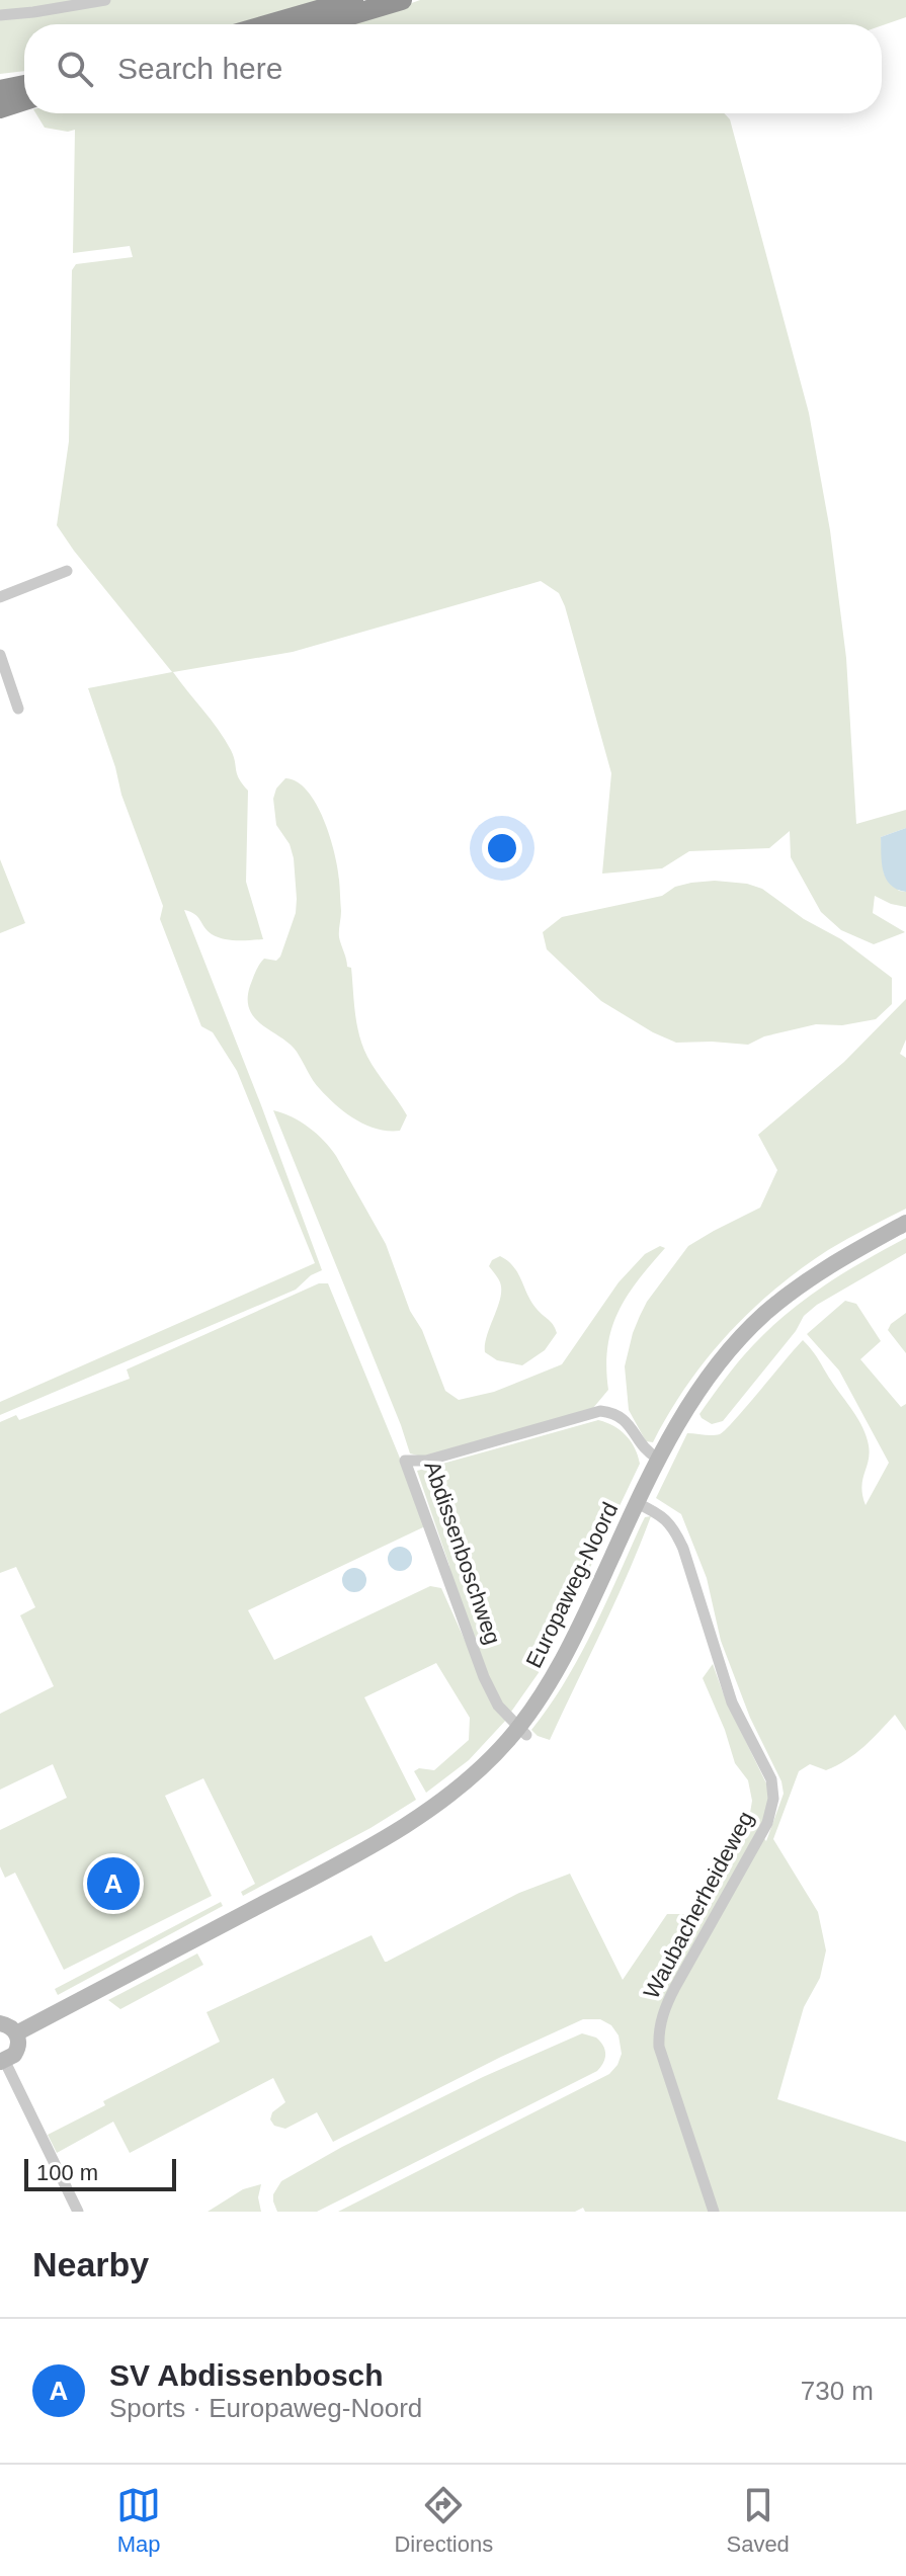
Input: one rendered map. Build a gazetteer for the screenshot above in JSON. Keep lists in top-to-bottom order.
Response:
{
  "streets": {
    "street": ["Abdissenboschweg", "Europaweg-Noord", "Waubacherheideweg"]
  },
  "crossings": [
    ["Abdissenboschweg", "Europaweg-Noord"],
    ["Europaweg-Noord", "Waubacherheideweg"]
  ],
  "scale_bar": "100 m",
  "page": {
    "search": "Search here",
    "pins": "A",
    "scale": "100 m",
    "heading": "Nearby",
    "list": [
      {
        "mark": "A",
        "name": "SV Abdissenbosch",
        "note": "Sports · Europaweg-Noord",
        "value": "730 m"
      }
    ],
    "nav": ["Map", "Directions", "Saved"]
  }
}
